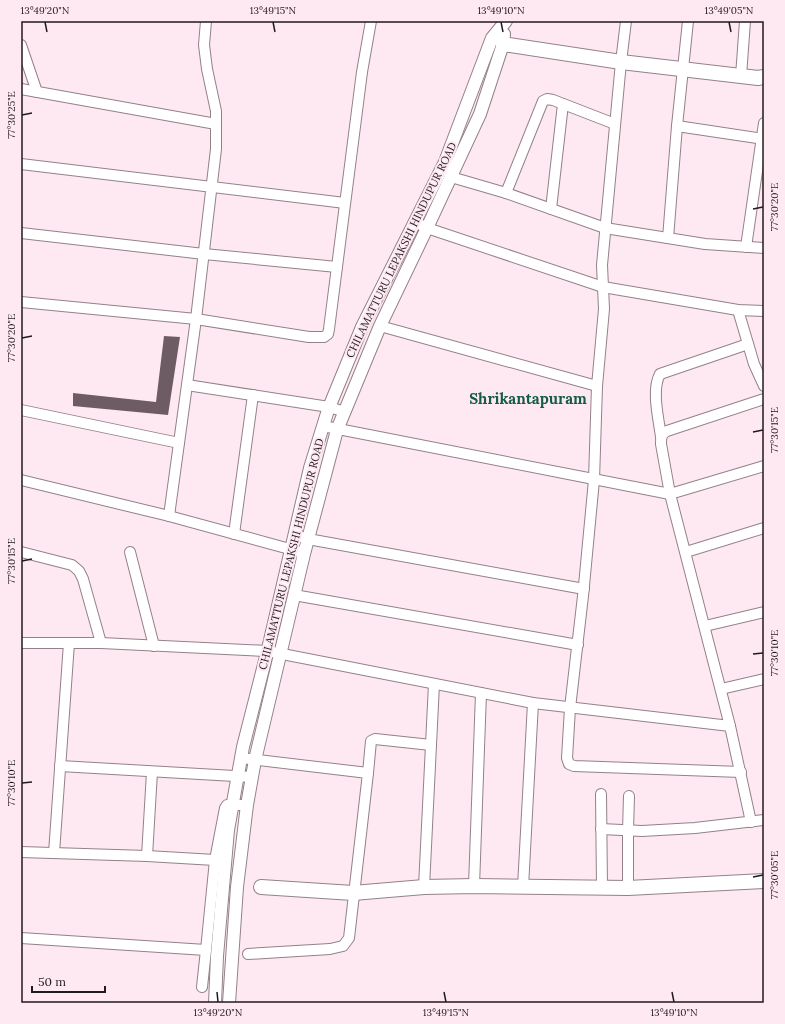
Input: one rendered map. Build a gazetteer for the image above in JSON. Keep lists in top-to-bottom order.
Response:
{
  "streets": {
    "street": ["CHILAMATTURU LEPAKSHI HINDUPUR ROAD"]
  },
  "districts": ["Shrikantapuram"],
  "scale_bar": "50 m",
  "coordinates": [
    "13°49'20\"N",
    "13°49'15\"N",
    "13°49'10\"N",
    "13°49'05\"N",
    "77°30'25\"E",
    "77°30'20\"E",
    "77°30'15\"E",
    "77°30'10\"E",
    "77°30'05\"E"
  ]
}
